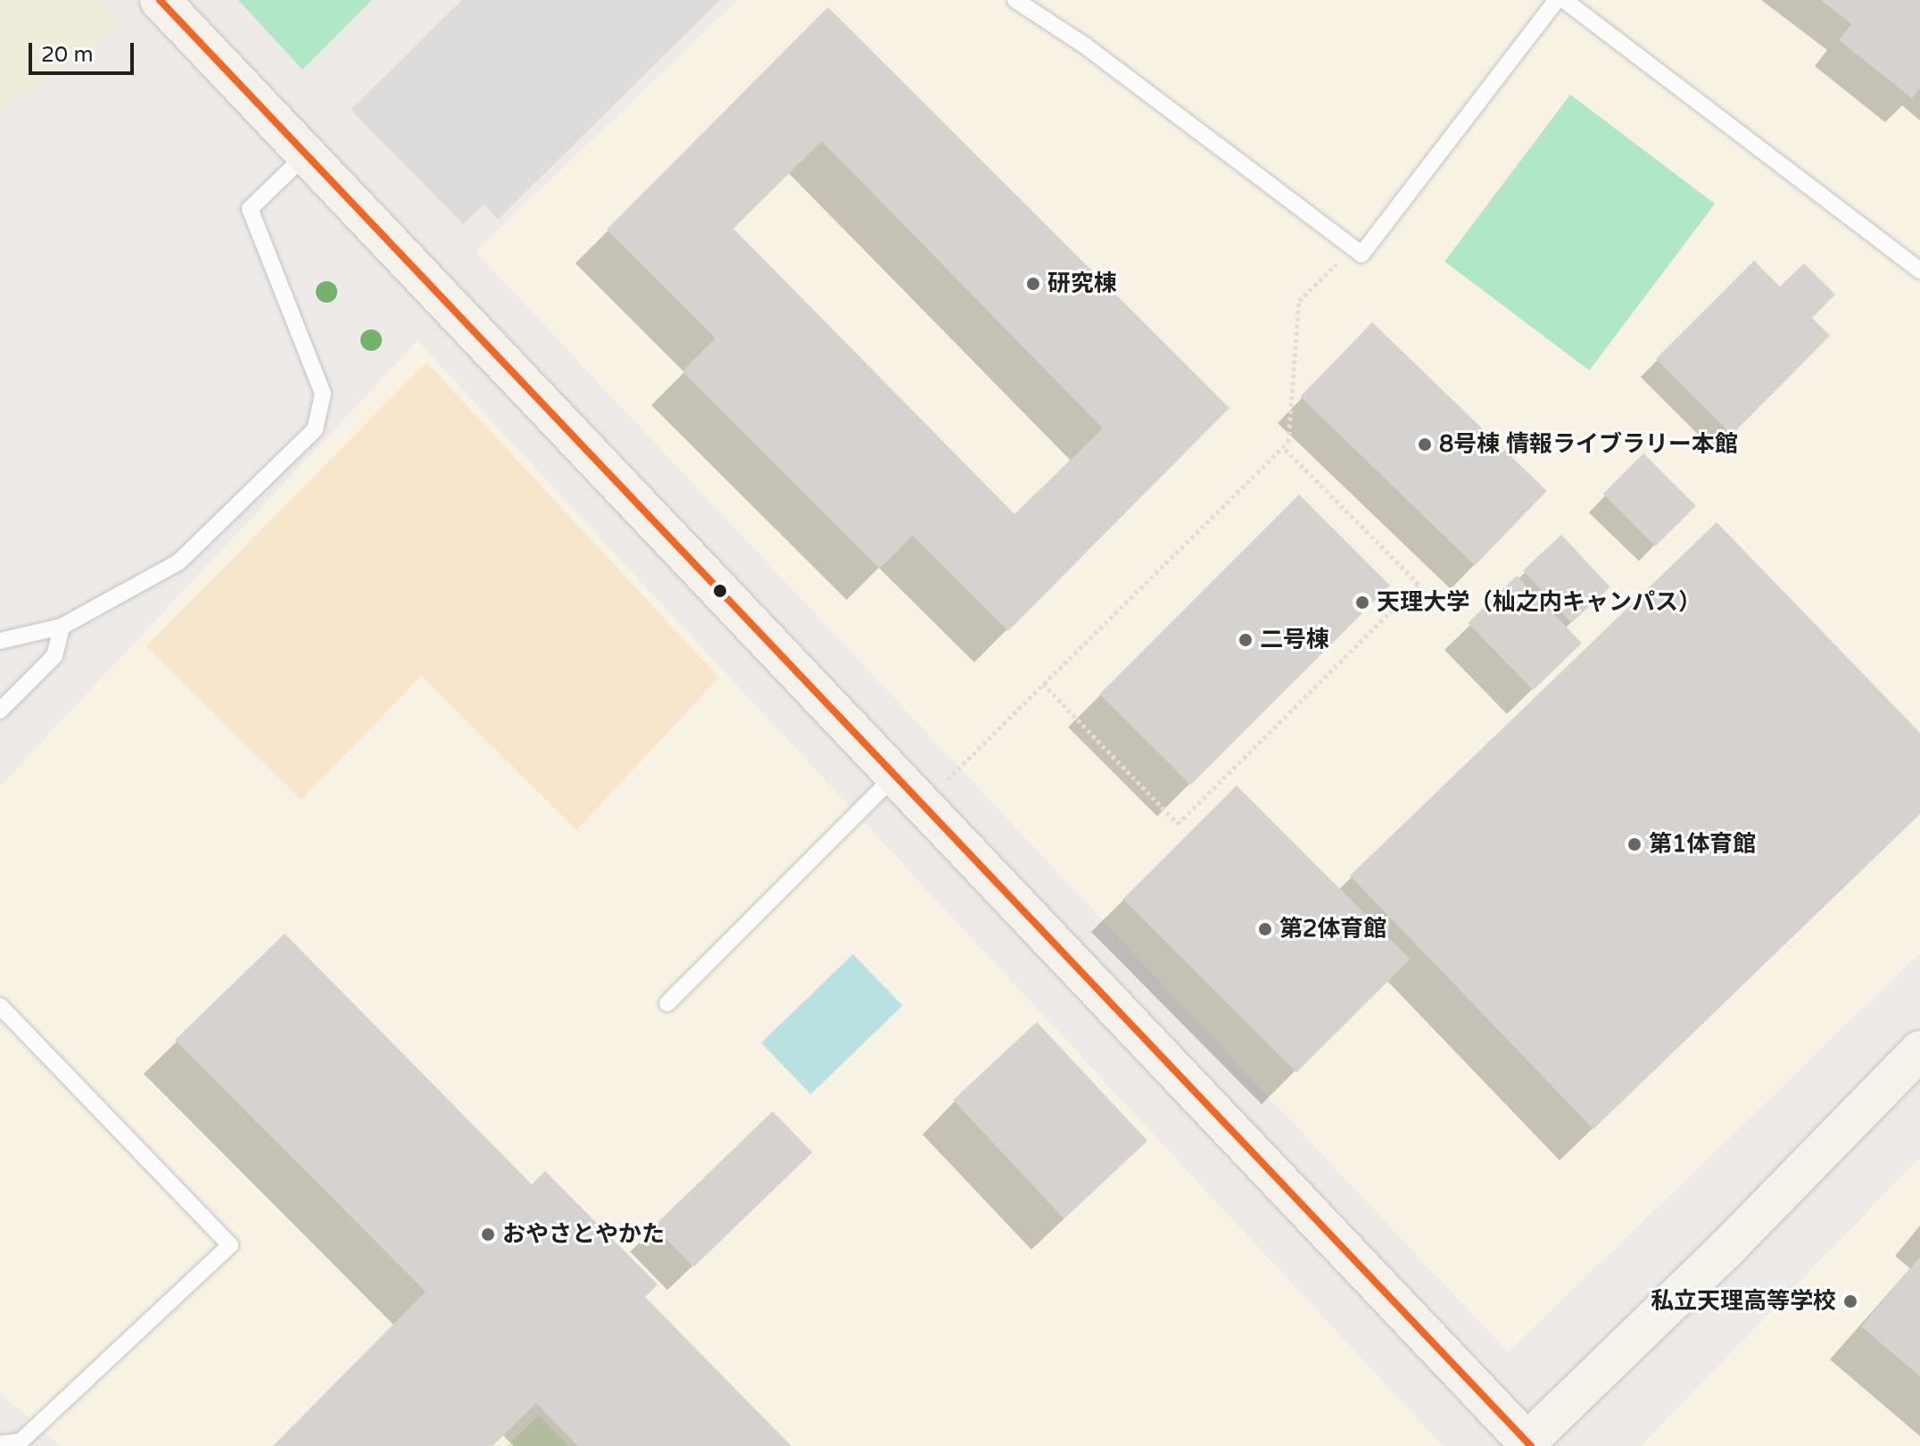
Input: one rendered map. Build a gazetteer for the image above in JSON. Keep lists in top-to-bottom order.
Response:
{
  "places": [
    "研究棟",
    "8号棟 情報ライブラリー本館",
    "天理大学（杣之内キャンパス）",
    "二号棟",
    "第1体育館",
    "第2体育館",
    "おやさとやかた",
    "私立天理高等学校"
  ],
  "scale_bar": "20 m"
}
